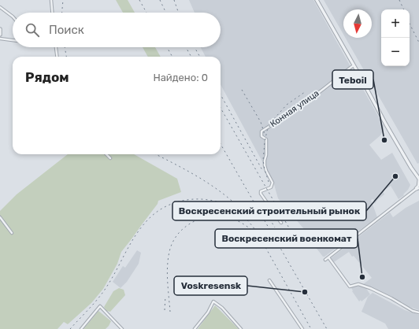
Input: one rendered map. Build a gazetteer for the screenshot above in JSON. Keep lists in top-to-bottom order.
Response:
{
  "streets": {
    "street": ["Конная улица"]
  },
  "places": [
    "Teboil",
    "Воскресенский строительный рынок",
    "Воскресенский военкомат",
    "Voskresensk"
  ],
  "north": "bottom",
  "page": {
    "map_buttons": ["+", "−"],
    "search": "Поиск",
    "heading": ["Рядом", "Найдено: 0"]
  }
}
